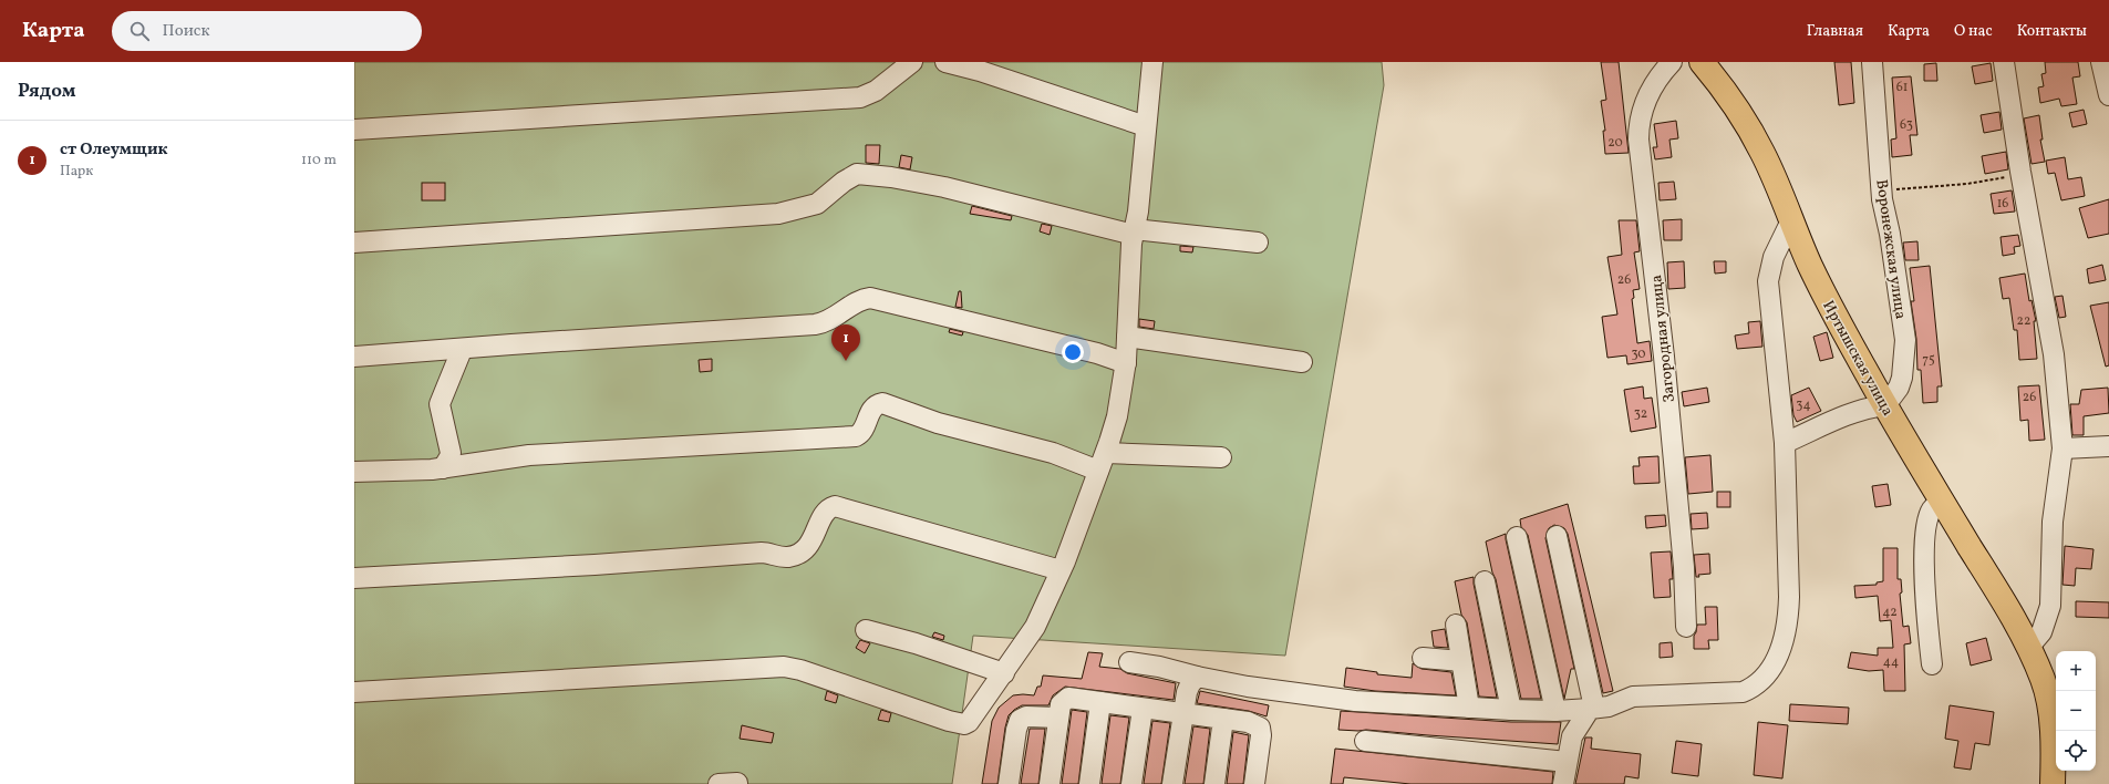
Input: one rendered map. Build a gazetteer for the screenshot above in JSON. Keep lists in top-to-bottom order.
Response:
{
  "streets": {
    "main road": ["Иртышская улица"],
    "street": ["Воронежская улица", "Загородная улица"]
  },
  "crossings": [
    ["Воронежская улица", "Иртышская улица"]
  ],
  "house_numbers": [
    "61",
    "63",
    "20",
    "16",
    "26",
    "22",
    "30",
    "75",
    "26",
    "34",
    "32",
    "42",
    "44"
  ],
  "page": {
    "header": "Карта",
    "search": "Поиск",
    "nav": [
      "Главная",
      "Карта",
      "О нас",
      "Контакты"
    ],
    "heading": "Рядом",
    "list": [
      {
        "mark": "1",
        "name": "ст Олеумщик",
        "note": "Парк",
        "value": "110 m"
      }
    ],
    "pins": "1",
    "map_buttons": ["+", "−"]
  }
}
